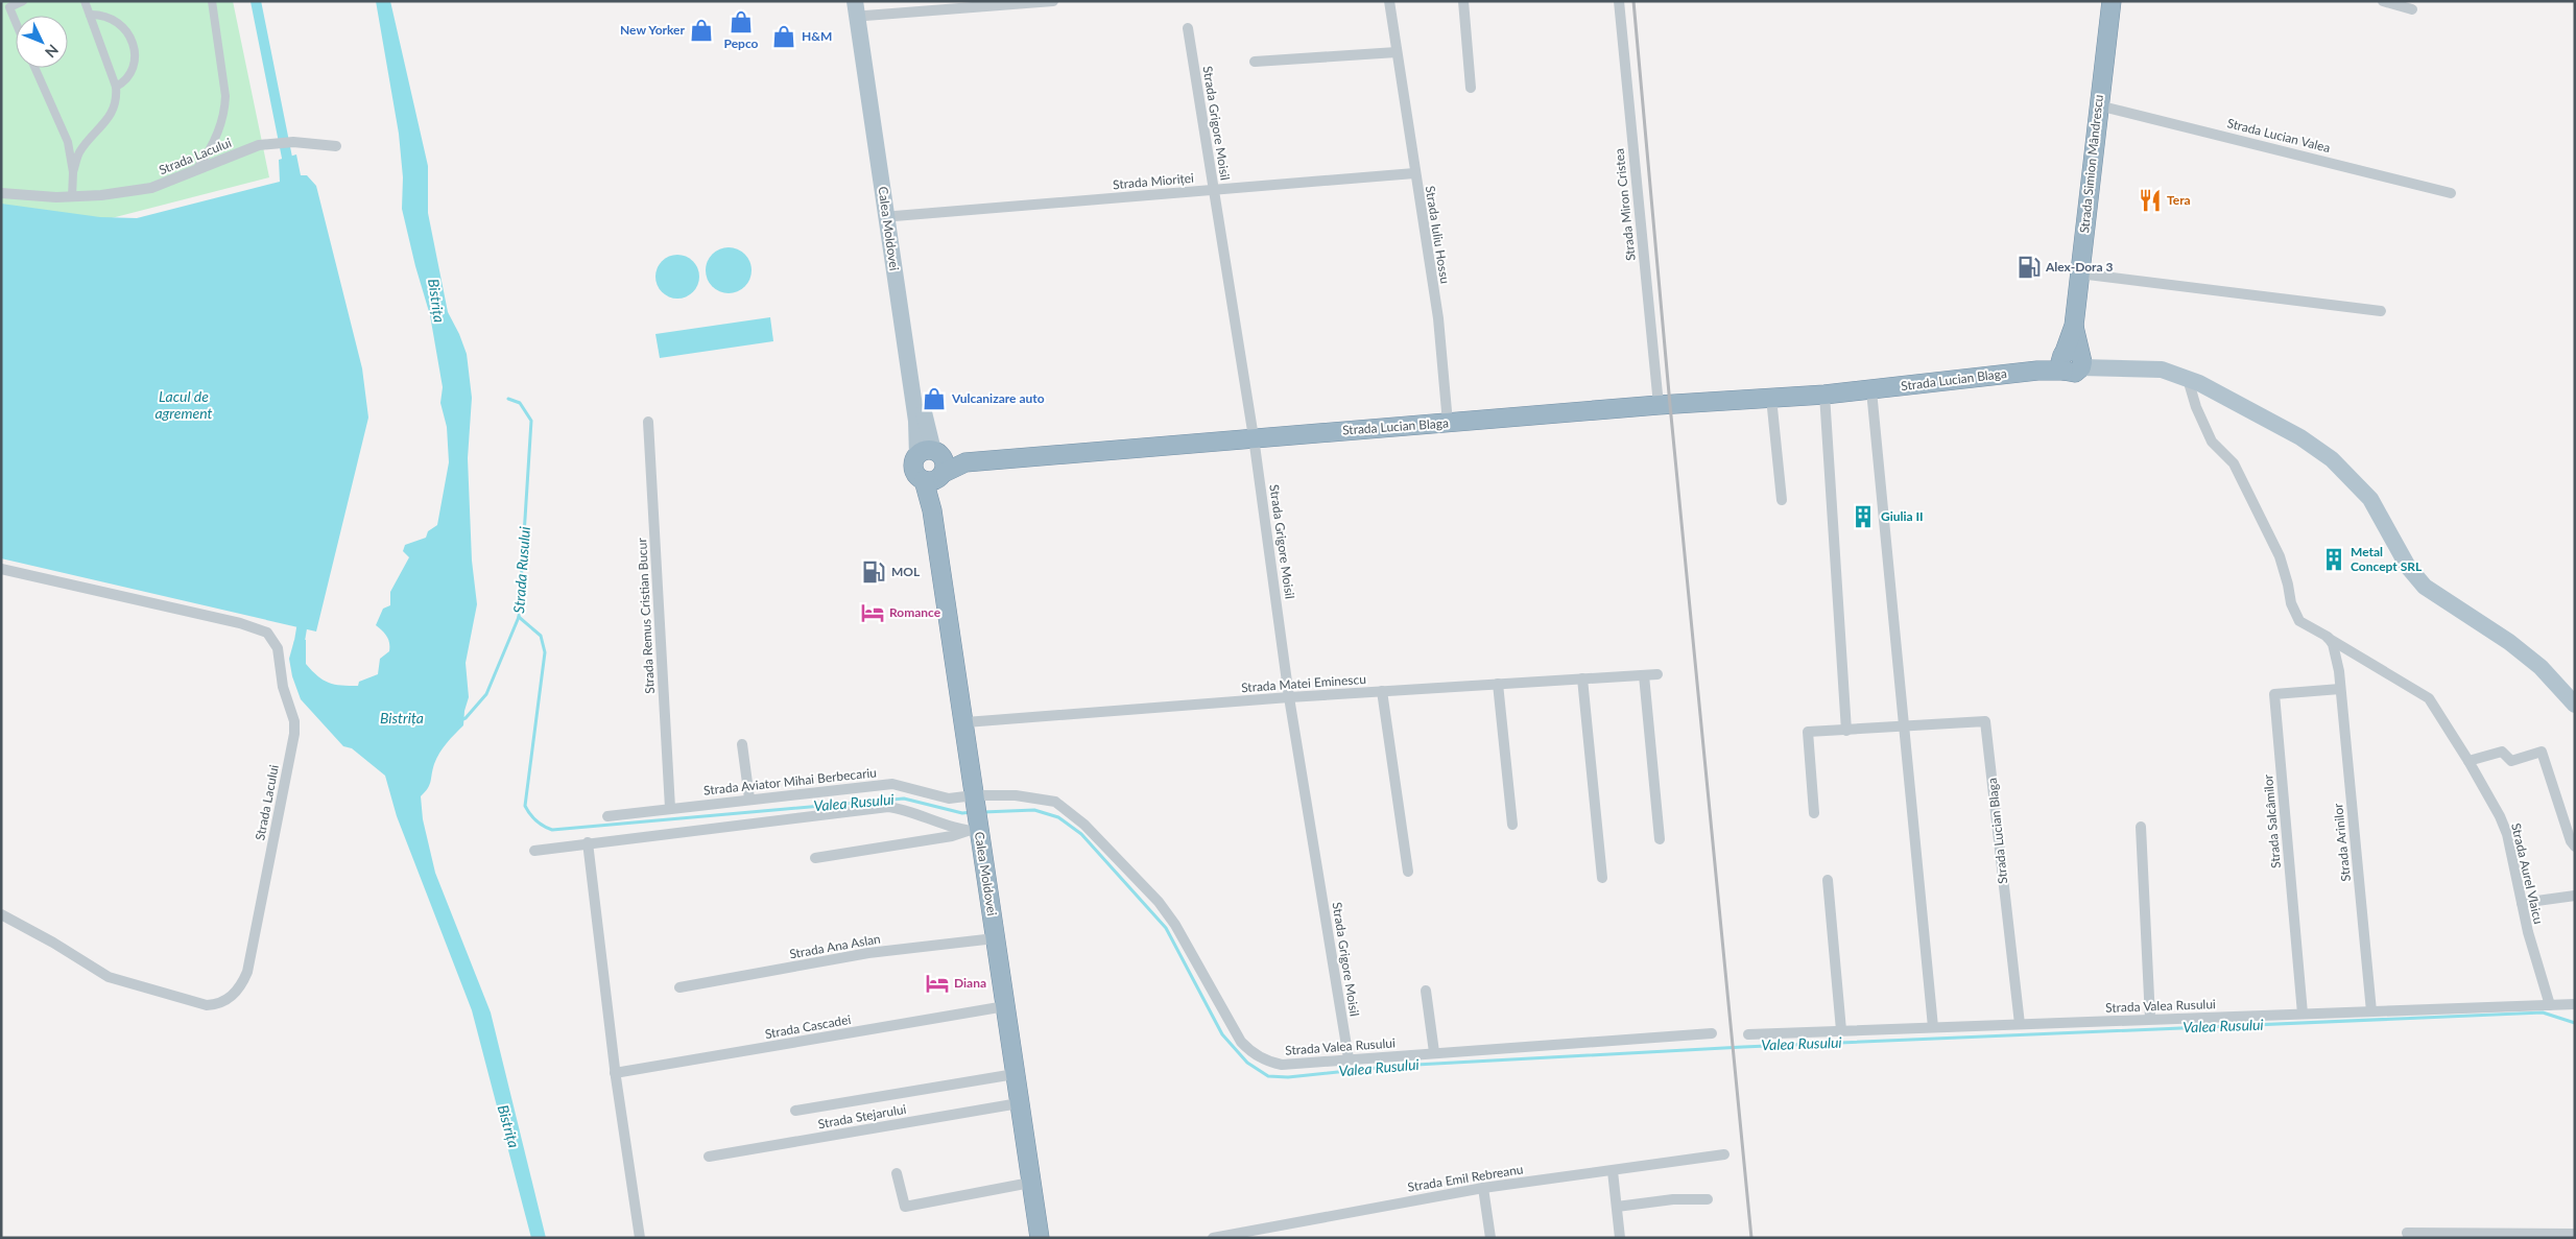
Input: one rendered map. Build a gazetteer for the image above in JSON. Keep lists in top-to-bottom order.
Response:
{
  "streets": {
    "highway": ["Strada Simion Mândrescu", "Calea Moldovei", "Strada Lucian Blaga"],
    "street": [
      "Strada Grigore Moisil",
      "Strada Lucian Valea",
      "Strada Lacului",
      "Strada Mioriței",
      "Strada Miron Cristea",
      "Strada Iuliu Hossu",
      "Strada Remus Cristian Bucur",
      "Strada Matei Eminescu",
      "Strada Aviator Mihai Berbecariu",
      "Strada Salcâmilor",
      "Strada Arinilor",
      "Strada Aurel Vlaicu",
      "Strada Ana Aslan",
      "Strada Valea Rusului",
      "Strada Cascadei",
      "Strada Stejarului",
      "Strada Emil Rebreanu"
    ]
  },
  "crossings": [
    ["Strada Grigore Moisil", "Strada Mioriței"],
    ["Strada Grigore Moisil", "Strada Lucian Blaga"],
    ["Strada Grigore Moisil", "Strada Matei Eminescu"],
    ["Strada Grigore Moisil", "Strada Valea Rusului"],
    ["Strada Lucian Valea", "Strada Simion Mândrescu"],
    ["Strada Simion Mândrescu", "Strada Lucian Blaga"],
    ["Strada Mioriței", "Calea Moldovei"],
    ["Strada Mioriței", "Strada Iuliu Hossu"],
    ["Strada Miron Cristea", "Strada Lucian Blaga"],
    ["Calea Moldovei", "Strada Lucian Blaga"],
    ["Calea Moldovei", "Strada Matei Eminescu"],
    ["Calea Moldovei", "Strada Aviator Mihai Berbecariu"],
    ["Calea Moldovei", "Strada Ana Aslan"],
    ["Calea Moldovei", "Strada Valea Rusului"],
    ["Calea Moldovei", "Strada Cascadei"],
    ["Calea Moldovei", "Strada Stejarului"],
    ["Strada Iuliu Hossu", "Strada Lucian Blaga"],
    ["Strada Lucian Blaga", "Strada Valea Rusului"],
    ["Strada Remus Cristian Bucur", "Strada Aviator Mihai Berbecariu"],
    ["Strada Aviator Mihai Berbecariu", "Strada Valea Rusului"],
    ["Strada Salcâmilor", "Strada Arinilor"],
    ["Strada Salcâmilor", "Strada Valea Rusului"],
    ["Strada Arinilor", "Strada Aurel Vlaicu"],
    ["Strada Arinilor", "Strada Valea Rusului"],
    ["Strada Aurel Vlaicu", "Strada Valea Rusului"]
  ],
  "water": [
    "Bistrița",
    "Lacul de agrement",
    "Strada Rusului",
    "Valea Rusului"
  ],
  "places": {
    "shop": [
      "Pepco",
      "New Yorker",
      "H&M",
      "Vulcanizare auto"
    ],
    "restaurant": ["Tera"],
    "fuel station": ["Alex-Dora 3", "MOL"],
    "building": ["Giulia II", "Metal Concept SRL"],
    "hotel": ["Romance", "Diana"]
  },
  "north": "bottom right"
}
